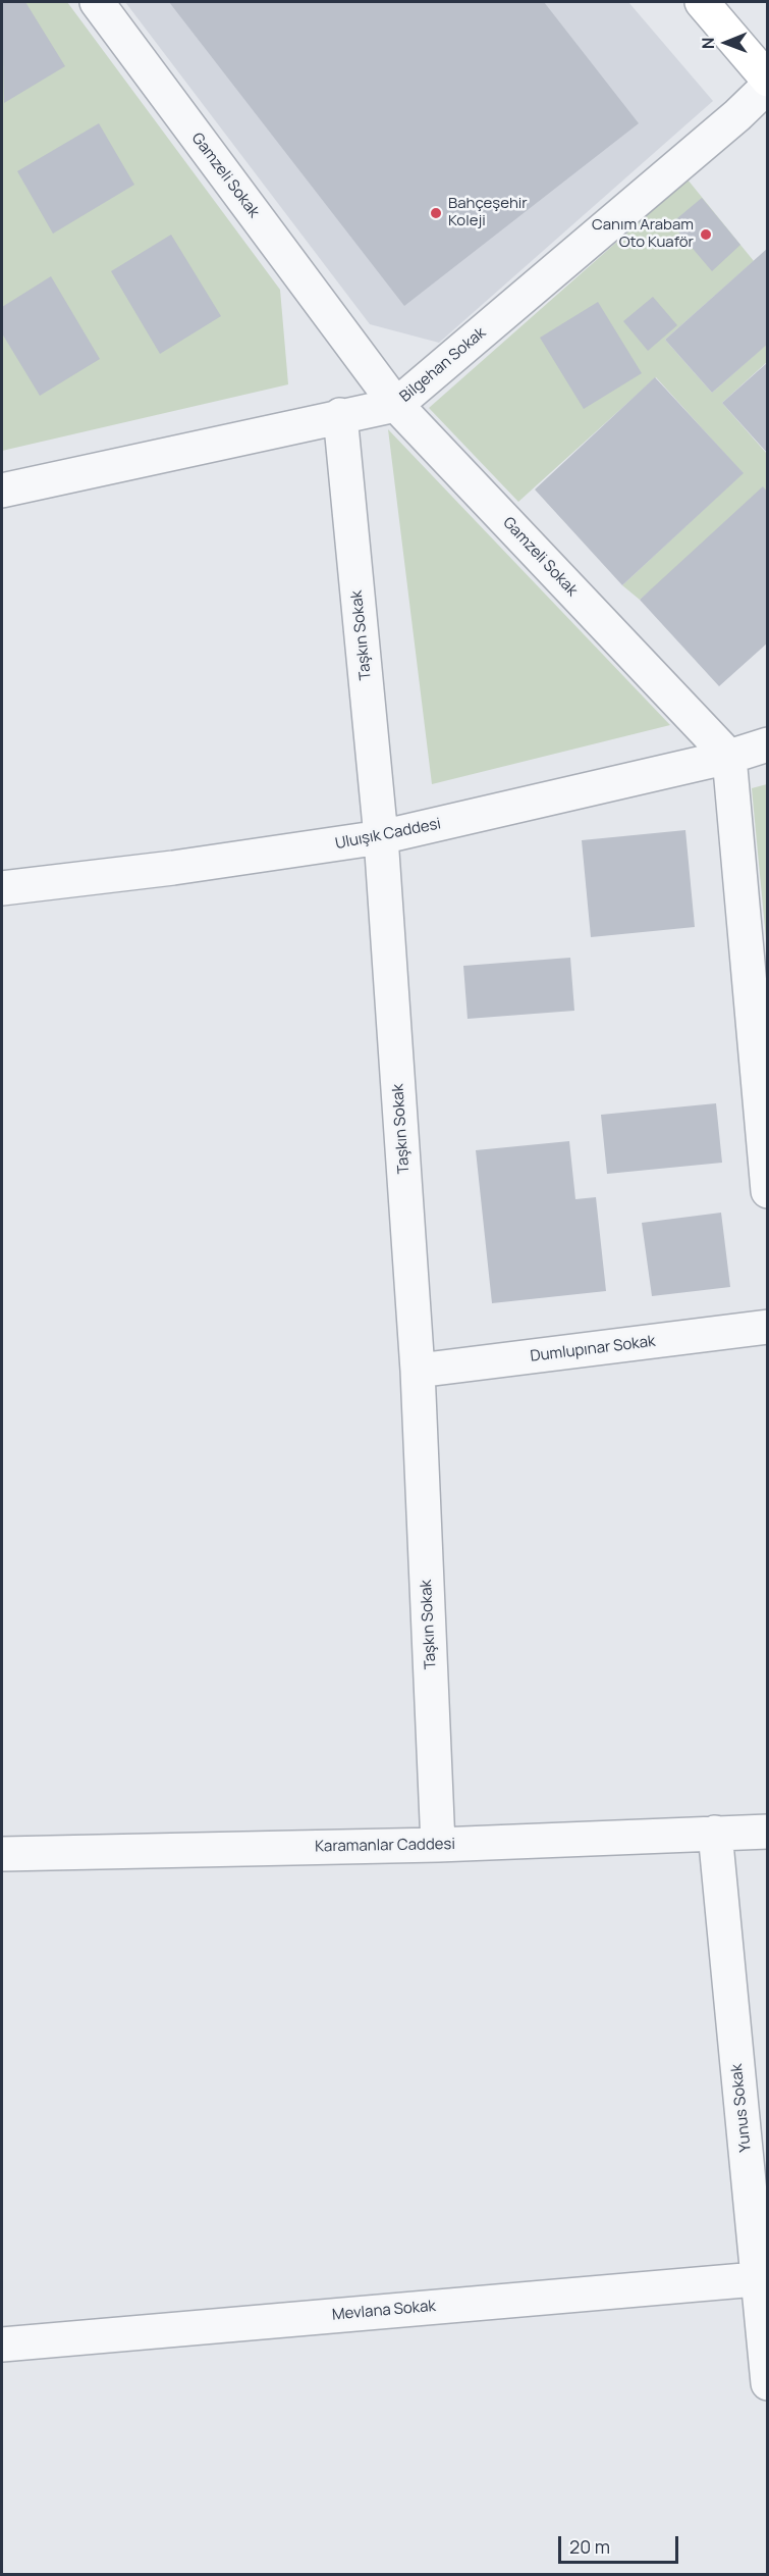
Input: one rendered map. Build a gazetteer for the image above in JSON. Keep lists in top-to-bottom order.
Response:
{
  "streets": {
    "street": [
      "Gamzeli Sokak",
      "Bilgehan Sokak",
      "Taşkın Sokak",
      "Uluışık Caddesi",
      "Dumlupınar Sokak",
      "Karamanlar Caddesi",
      "Yunus Sokak",
      "Mevlana Sokak"
    ]
  },
  "crossings": [
    ["Gamzeli Sokak", "Bilgehan Sokak"],
    ["Gamzeli Sokak", "Uluışık Caddesi"],
    ["Bilgehan Sokak", "Taşkın Sokak"],
    ["Taşkın Sokak", "Uluışık Caddesi"],
    ["Taşkın Sokak", "Dumlupınar Sokak"],
    ["Taşkın Sokak", "Karamanlar Caddesi"],
    ["Karamanlar Caddesi", "Yunus Sokak"],
    ["Yunus Sokak", "Mevlana Sokak"]
  ],
  "places": ["Bahçeşehir Koleji", "Canım Arabam Oto Kuaför"],
  "scale_bar": "20 m",
  "north": "left"
}
